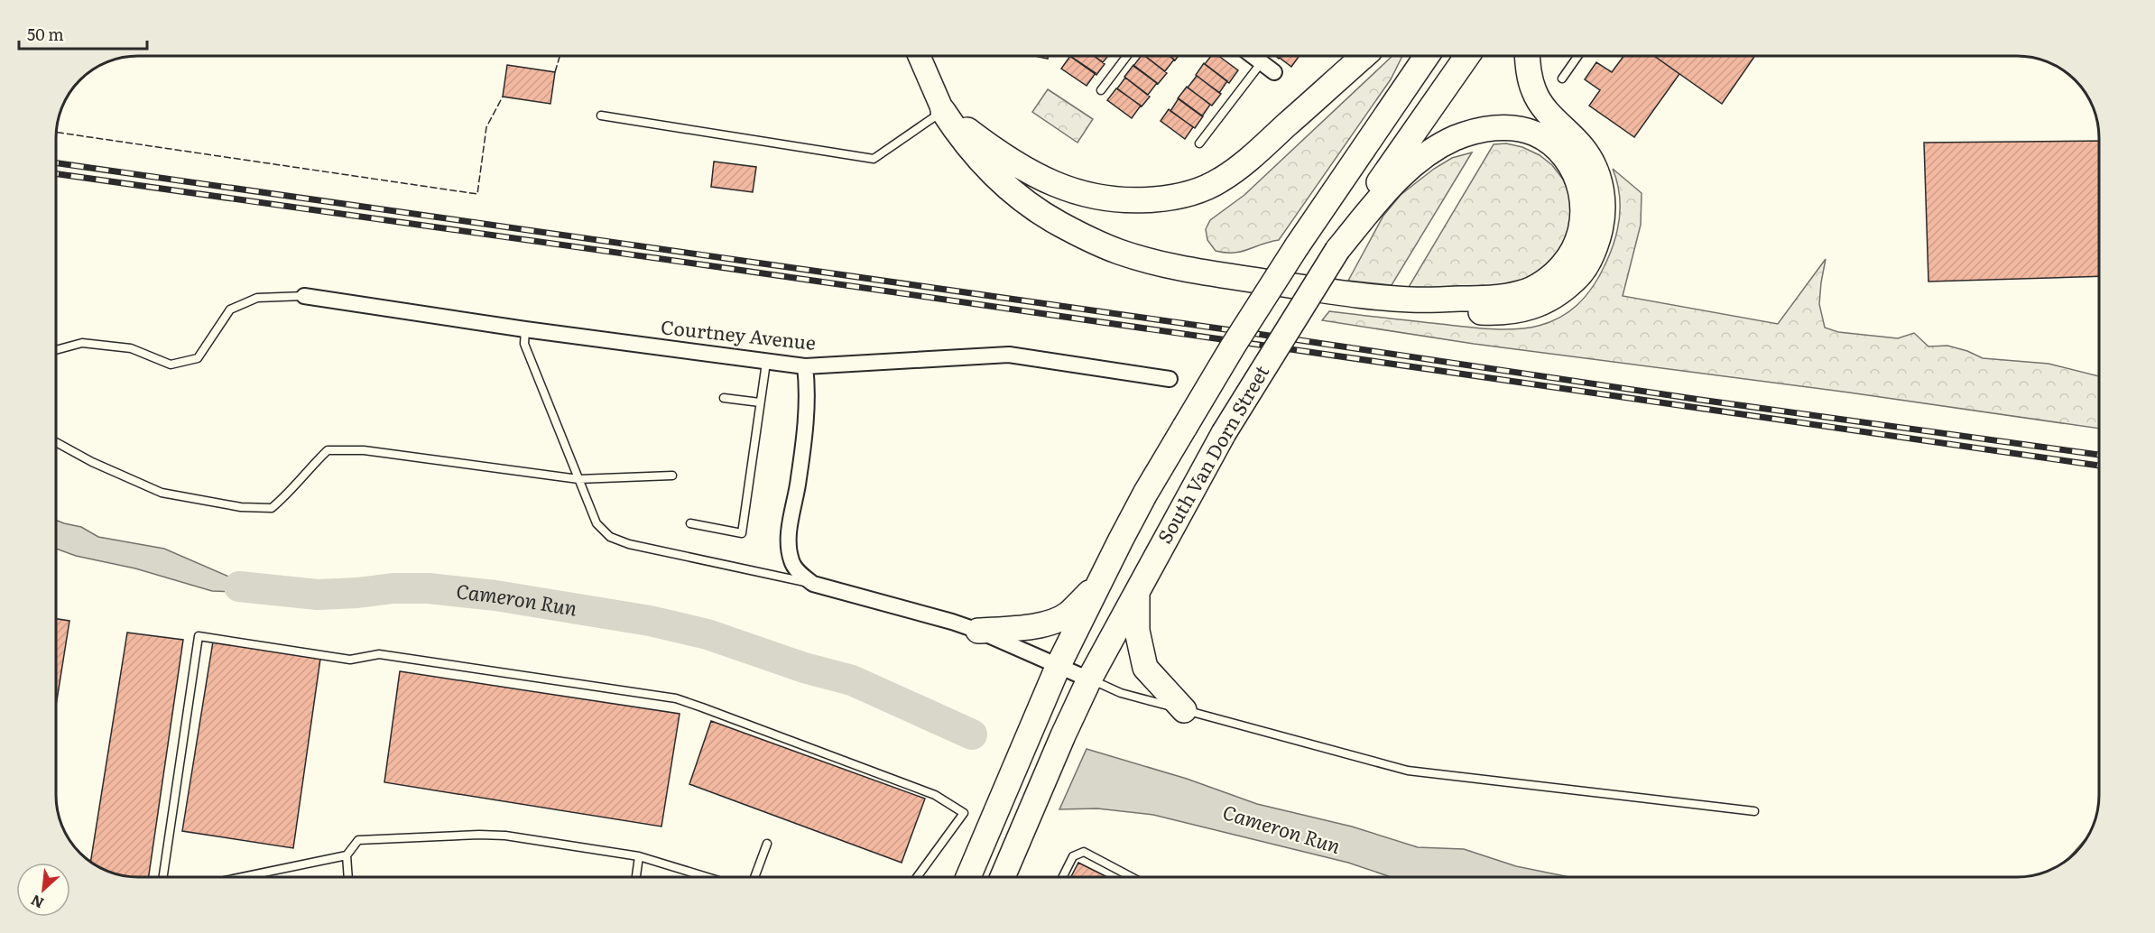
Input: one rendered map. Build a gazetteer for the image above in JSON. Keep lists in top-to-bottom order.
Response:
{
  "streets": {
    "main road": ["South Van Dorn Street"],
    "street": ["Courtney Avenue"]
  },
  "water": ["Cameron Run"],
  "scale_bar": "50 m",
  "north": "bottom left"
}
